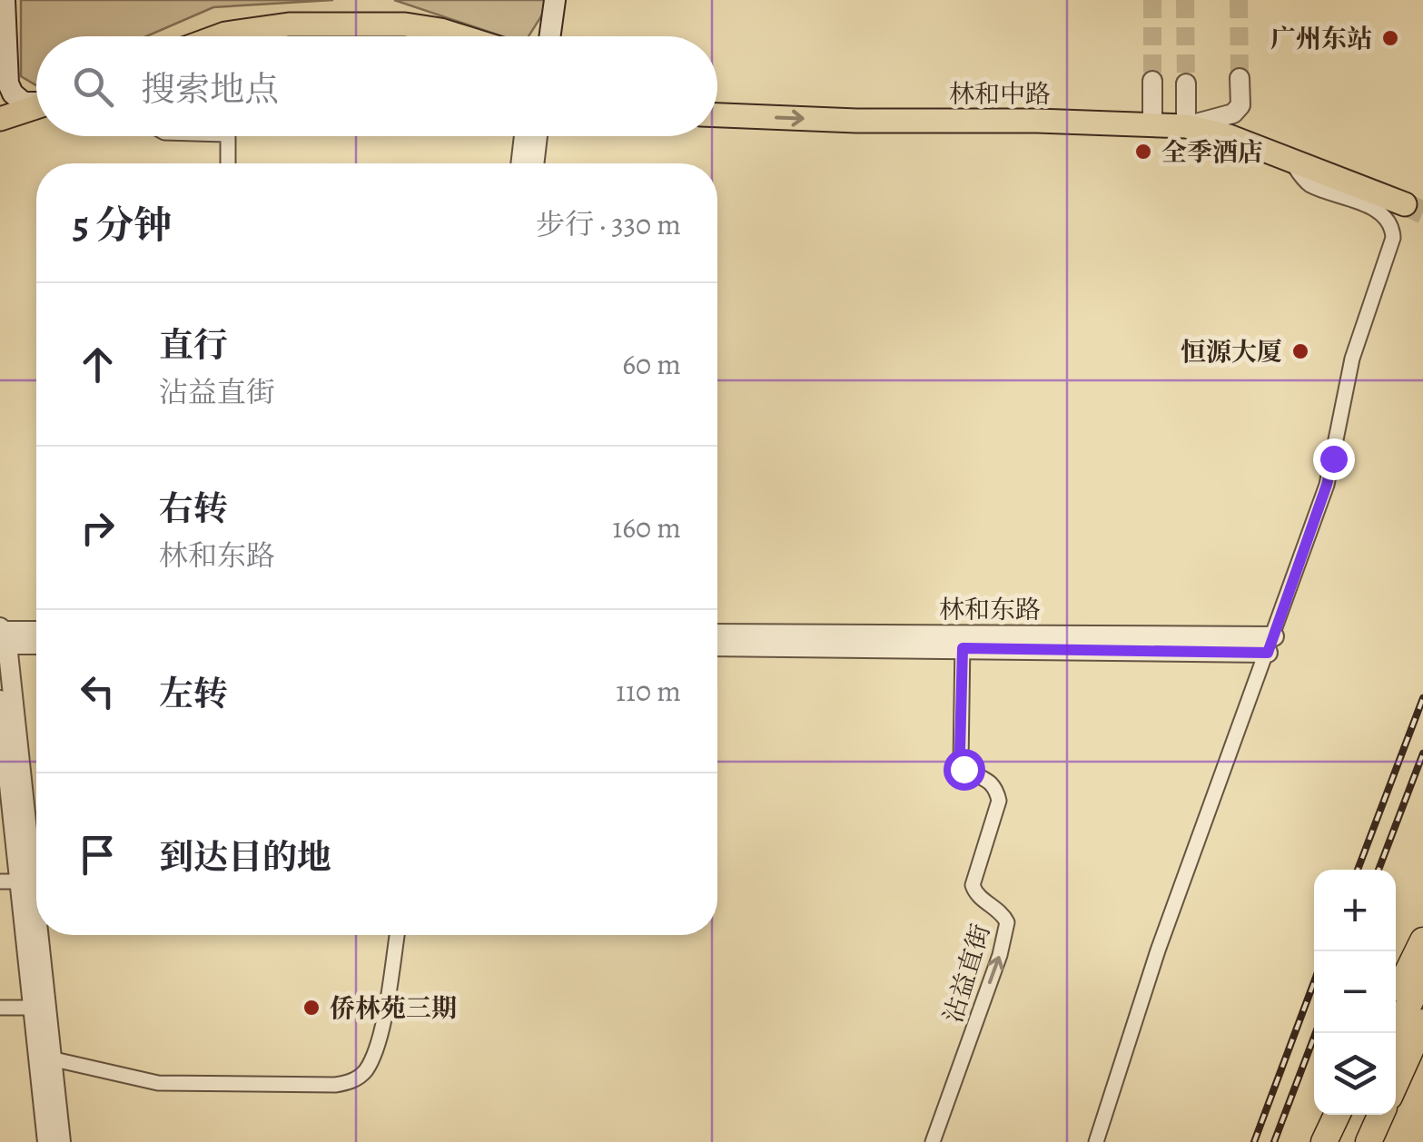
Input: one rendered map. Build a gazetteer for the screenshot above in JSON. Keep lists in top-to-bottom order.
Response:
{
  "streets": {
    "main road": ["林和中路"],
    "street": ["林和东路", "沾益直街"]
  },
  "crossings": [
    ["林和东路", "沾益直街"]
  ],
  "one_way": ["林和中路", "沾益直街"],
  "places": [
    "广州东站",
    "全季酒店",
    "恒源大厦",
    "侨林苑三期"
  ],
  "page": {
    "search": "搜索地点",
    "heading": ["5 分钟", "步行 · 330 m"],
    "list": [
      ["直行", "沾益直街", "60 m"],
      ["右转", "林和东路", "160 m"],
      ["左转", "110 m"],
      "到达目的地"
    ],
    "map_buttons": ["+", "−"]
  }
}
